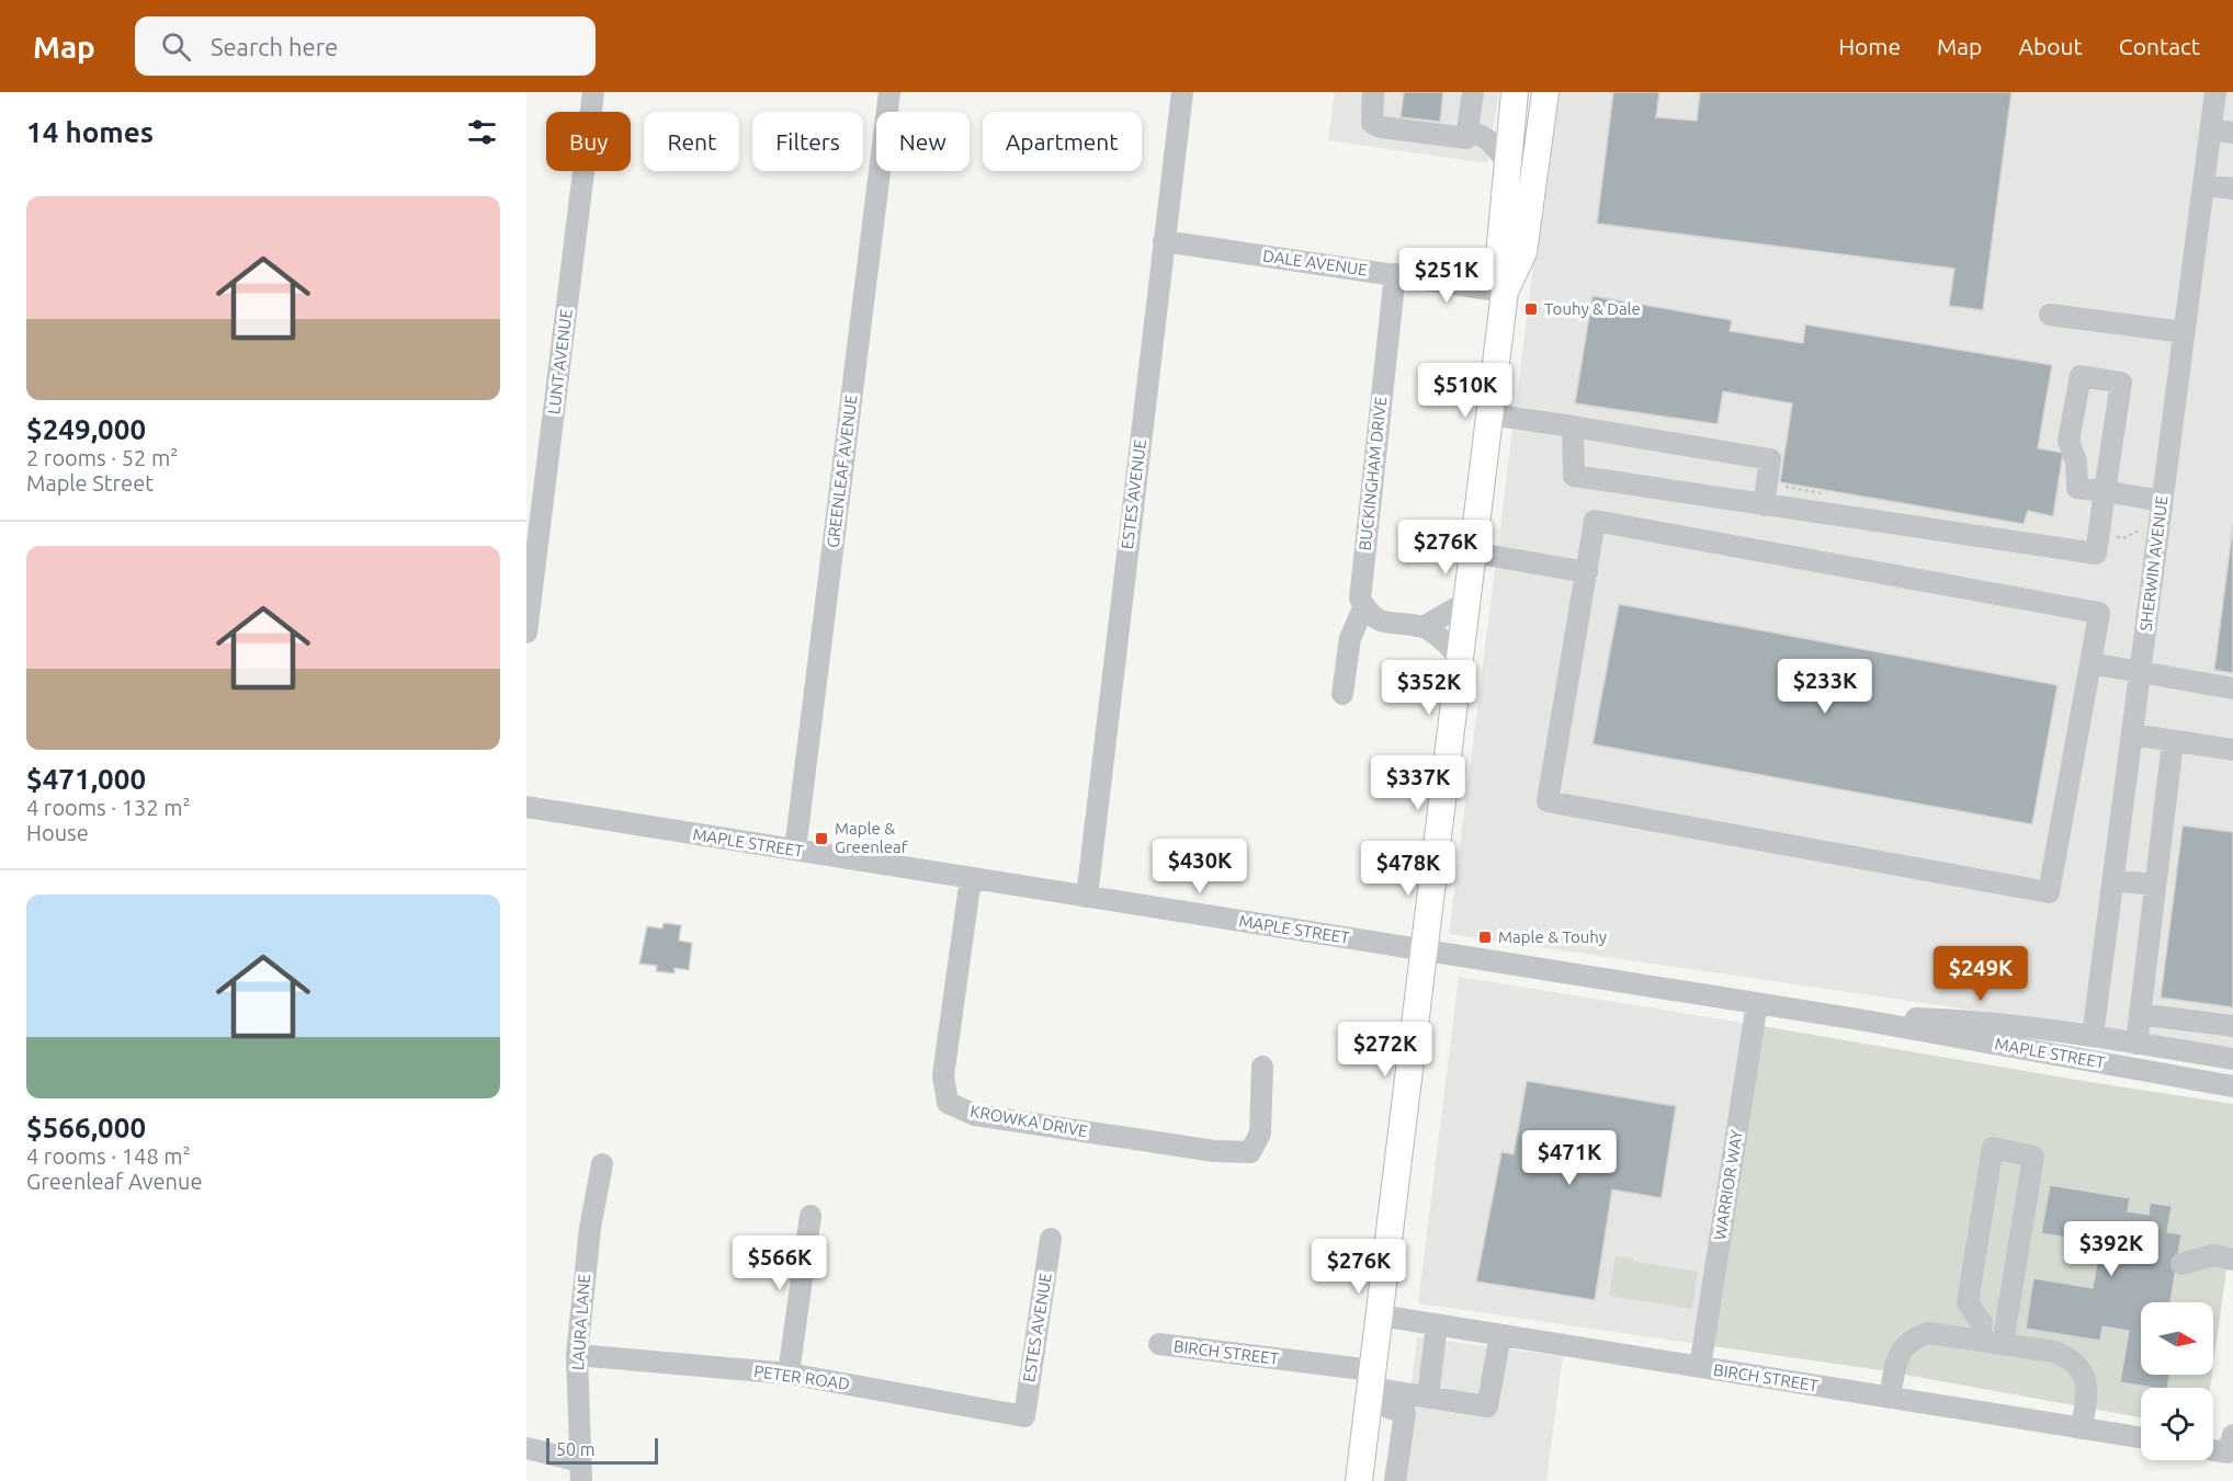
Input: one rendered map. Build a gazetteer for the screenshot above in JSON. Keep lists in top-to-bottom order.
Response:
{
  "streets": {
    "street": [
      "DALE AVENUE",
      "LUNT AVENUE",
      "GREENLEAF AVENUE",
      "BUCKINGHAM DRIVE",
      "ESTES AVENUE",
      "SHERWIN AVENUE",
      "MAPLE STREET",
      "KROWKA DRIVE",
      "WARRIOR WAY",
      "LAURA LANE",
      "BIRCH STREET",
      "PETER ROAD"
    ]
  },
  "crossings": [
    ["DALE AVENUE", "BUCKINGHAM DRIVE"],
    ["DALE AVENUE", "ESTES AVENUE"],
    ["GREENLEAF AVENUE", "MAPLE STREET"],
    ["ESTES AVENUE", "MAPLE STREET"],
    ["ESTES AVENUE", "PETER ROAD"],
    ["SHERWIN AVENUE", "MAPLE STREET"],
    ["MAPLE STREET", "KROWKA DRIVE"],
    ["MAPLE STREET", "WARRIOR WAY"],
    ["WARRIOR WAY", "BIRCH STREET"],
    ["LAURA LANE", "PETER ROAD"]
  ],
  "places": {
    "transit": ["Touhy & Dale", "Maple & Greenleaf", "Maple & Touhy"]
  },
  "scale_bar": "50 m",
  "north": "right",
  "page": {
    "header": "Map",
    "search": "Search here",
    "nav": [
      "Home",
      "Map",
      "About",
      "Contact"
    ],
    "heading": "14 homes",
    "chip": [
      "Buy",
      "Rent",
      "Filters",
      "New",
      "Apartment"
    ],
    "list": [
      {
        "name": "$249,000",
        "note": "2 rooms · 52 m² · Maple Street"
      },
      {
        "name": "$471,000",
        "note": "4 rooms · 132 m² · House"
      },
      {
        "name": "$566,000",
        "note": "4 rooms · 148 m² · Greenleaf Avenue"
      }
    ],
    "price": [
      "$251K",
      "$510K",
      "$276K",
      "$233K",
      "$352K",
      "$337K",
      "$430K",
      "$478K",
      "$249K",
      "$272K",
      "$471K",
      "$392K",
      "$566K",
      "$276K"
    ],
    "scale": "50 m"
  }
}
